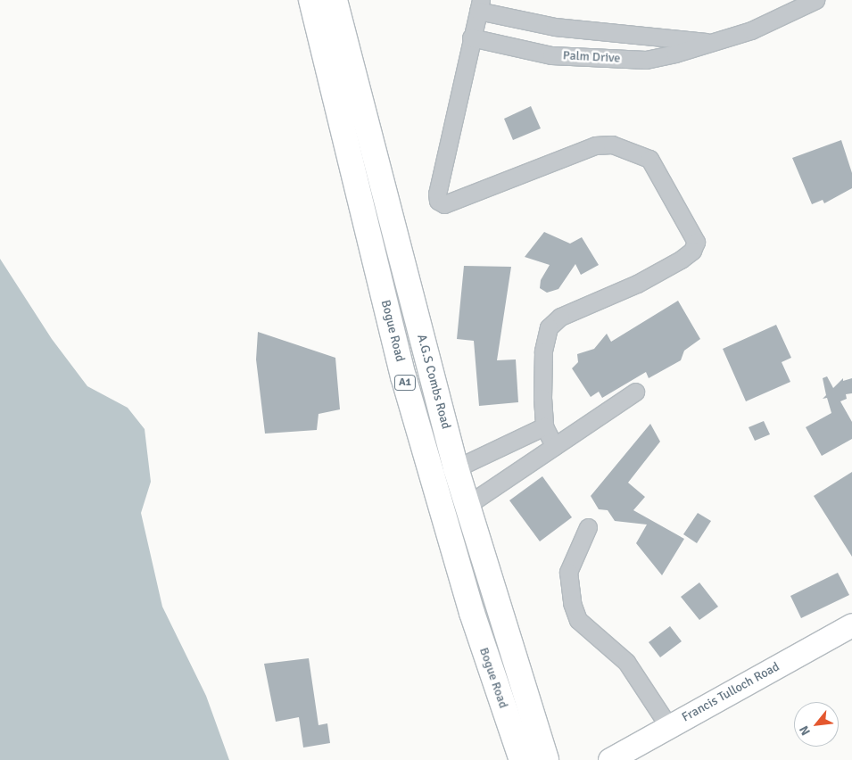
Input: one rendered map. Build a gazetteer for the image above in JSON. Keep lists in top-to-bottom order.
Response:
{
  "streets": {
    "main road": [
      "Bogue Road",
      "A.G.S Combs Road",
      "A1",
      "Francis Tulloch Road"
    ],
    "street": ["Palm Drive"]
  },
  "north": "bottom left"
}
